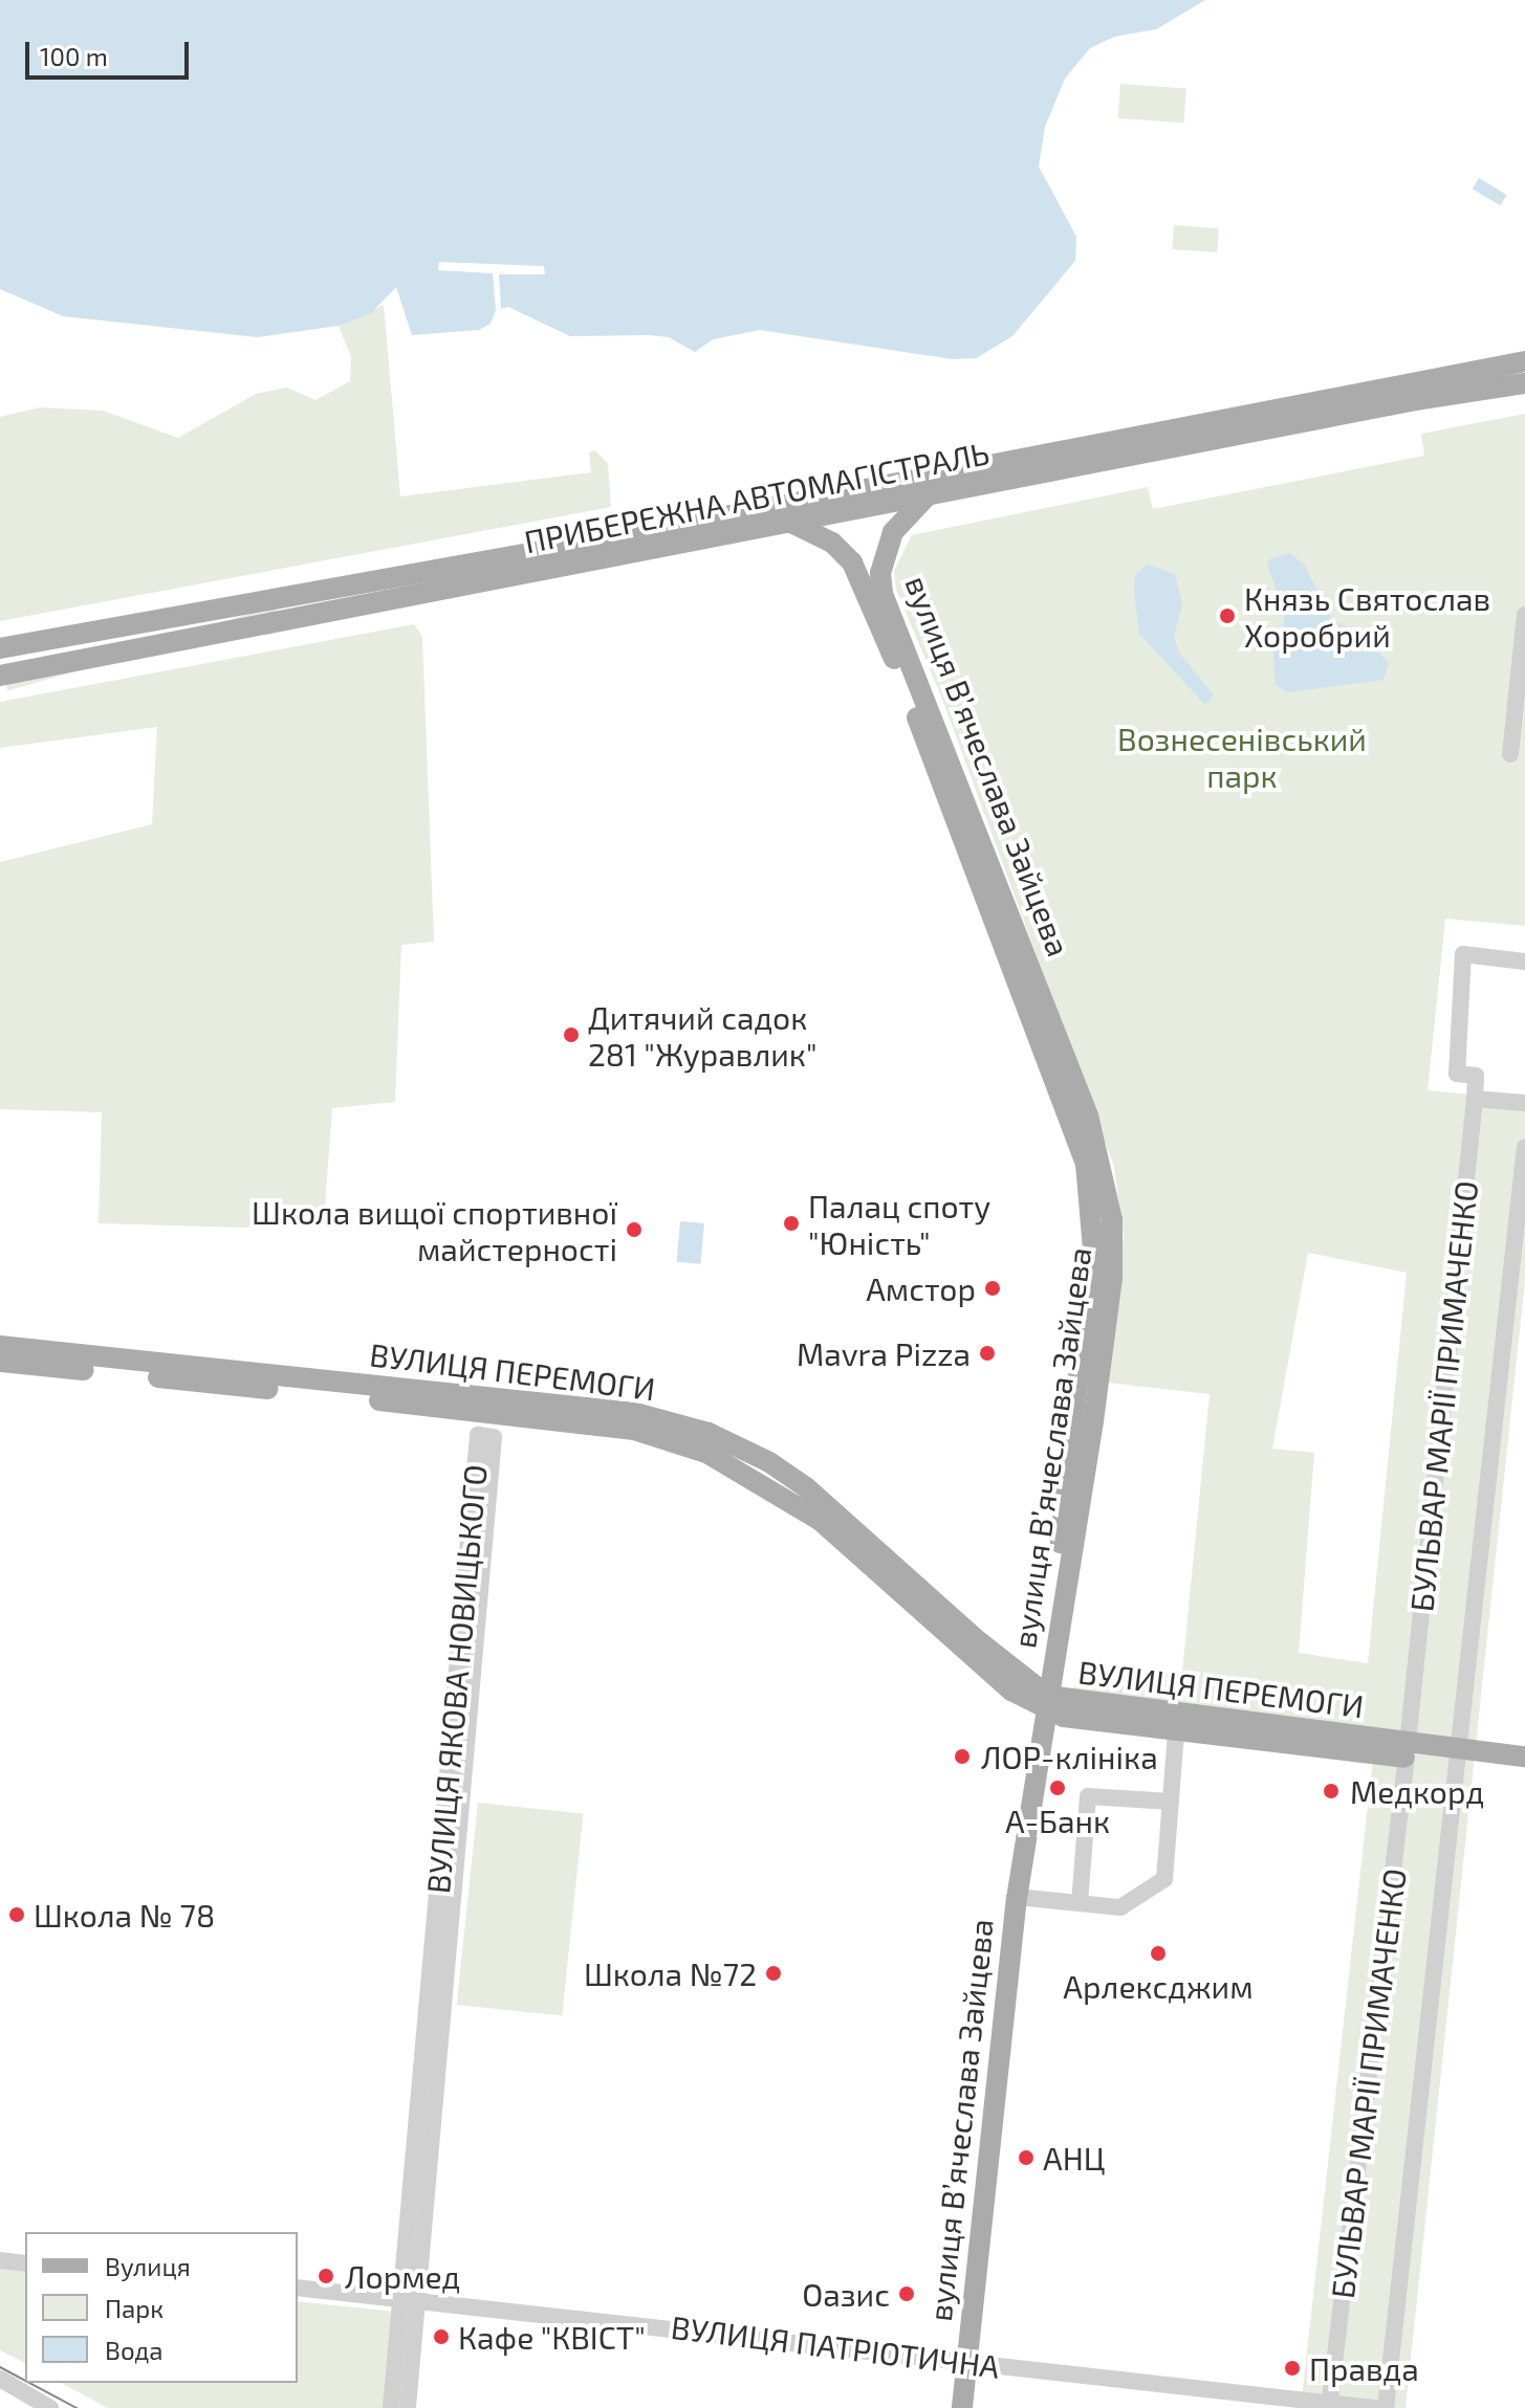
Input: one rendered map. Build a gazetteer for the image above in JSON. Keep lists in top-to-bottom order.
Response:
{
  "streets": {
    "main road": ["ПРИБЕРЕЖНА АВТОМАГІСТРАЛЬ", "вулиця Вʼячеслава Зайцева", "ВУЛИЦЯ ПЕРЕМОГИ"],
    "street": ["БУЛЬВАР МАРІЇ ПРИМАЧЕНКО", "ВУЛИЦЯ ЯКОВА НОВИЦЬКОГО", "ВУЛИЦЯ ПАТРІОТИЧНА"]
  },
  "crossings": [
    ["ПРИБЕРЕЖНА АВТОМАГІСТРАЛЬ", "вулиця Вʼячеслава Зайцева"],
    ["вулиця Вʼячеслава Зайцева", "ВУЛИЦЯ ПЕРЕМОГИ"],
    ["вулиця Вʼячеслава Зайцева", "ВУЛИЦЯ ПАТРІОТИЧНА"],
    ["ВУЛИЦЯ ПЕРЕМОГИ", "БУЛЬВАР МАРІЇ ПРИМАЧЕНКО"],
    ["БУЛЬВАР МАРІЇ ПРИМАЧЕНКО", "ВУЛИЦЯ ПАТРІОТИЧНА"],
    ["ВУЛИЦЯ ЯКОВА НОВИЦЬКОГО", "ВУЛИЦЯ ПАТРІОТИЧНА"]
  ],
  "parks": ["Вознесенівський парк"],
  "places": [
    "Князь Святослав Хоробрий",
    "Дитячий садок 281 \"Журавлик\"",
    "Палац споту \"Юність\"",
    "Школа вищої спортивної майстерності",
    "Амстор",
    "Mavra Pizza",
    "ЛОР-клініка",
    "А-Банк",
    "Медкорд",
    "Школа № 78",
    "Арлексджим",
    "Школа №72",
    "АНЦ",
    "Лормед",
    "Оазис",
    "Кафе \"КВІСТ\"",
    "Правда"
  ],
  "legend": ["Вулиця", "Парк", "Вода"],
  "scale_bar": "100 m"
}
